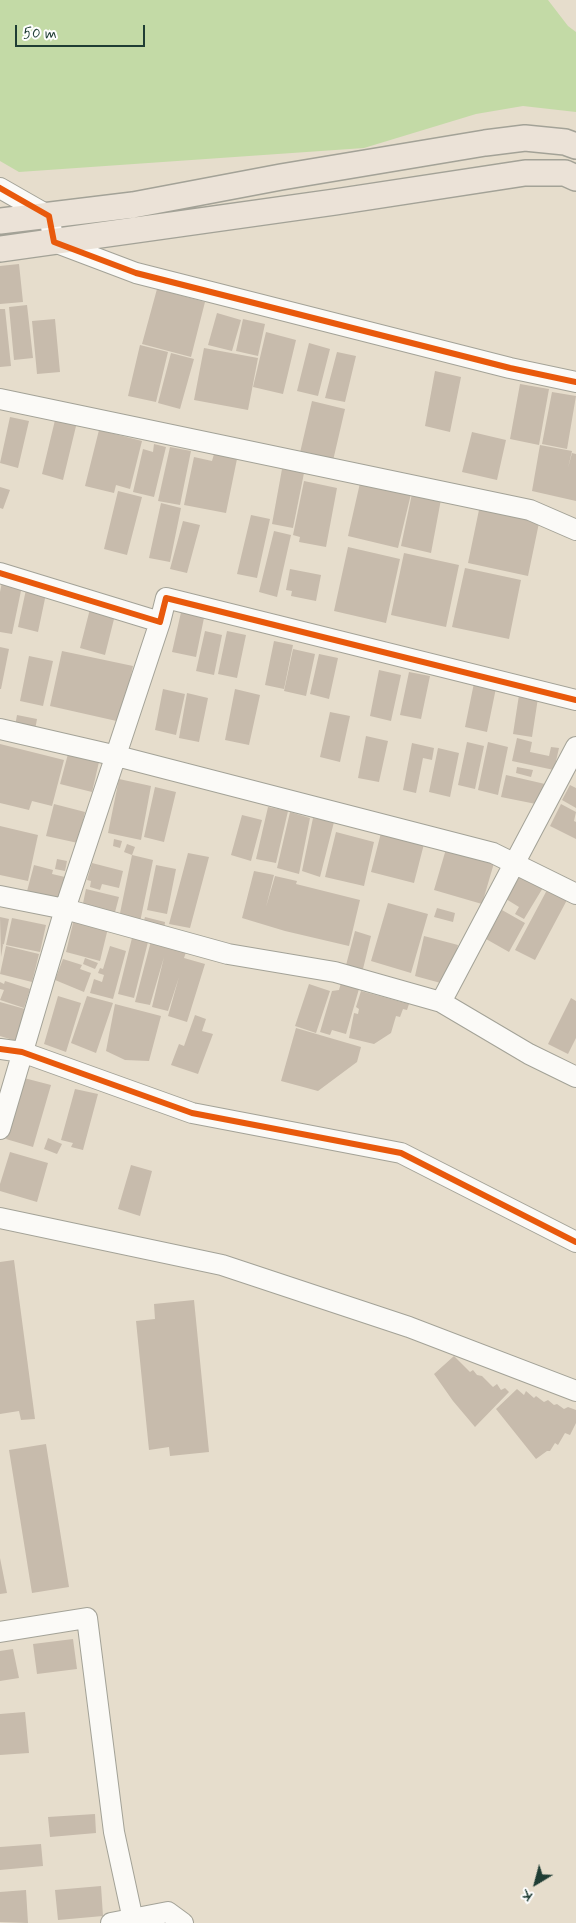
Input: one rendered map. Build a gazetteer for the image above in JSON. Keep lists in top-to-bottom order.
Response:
{
  "scale_bar": "50 m",
  "north": "bottom left"
}
